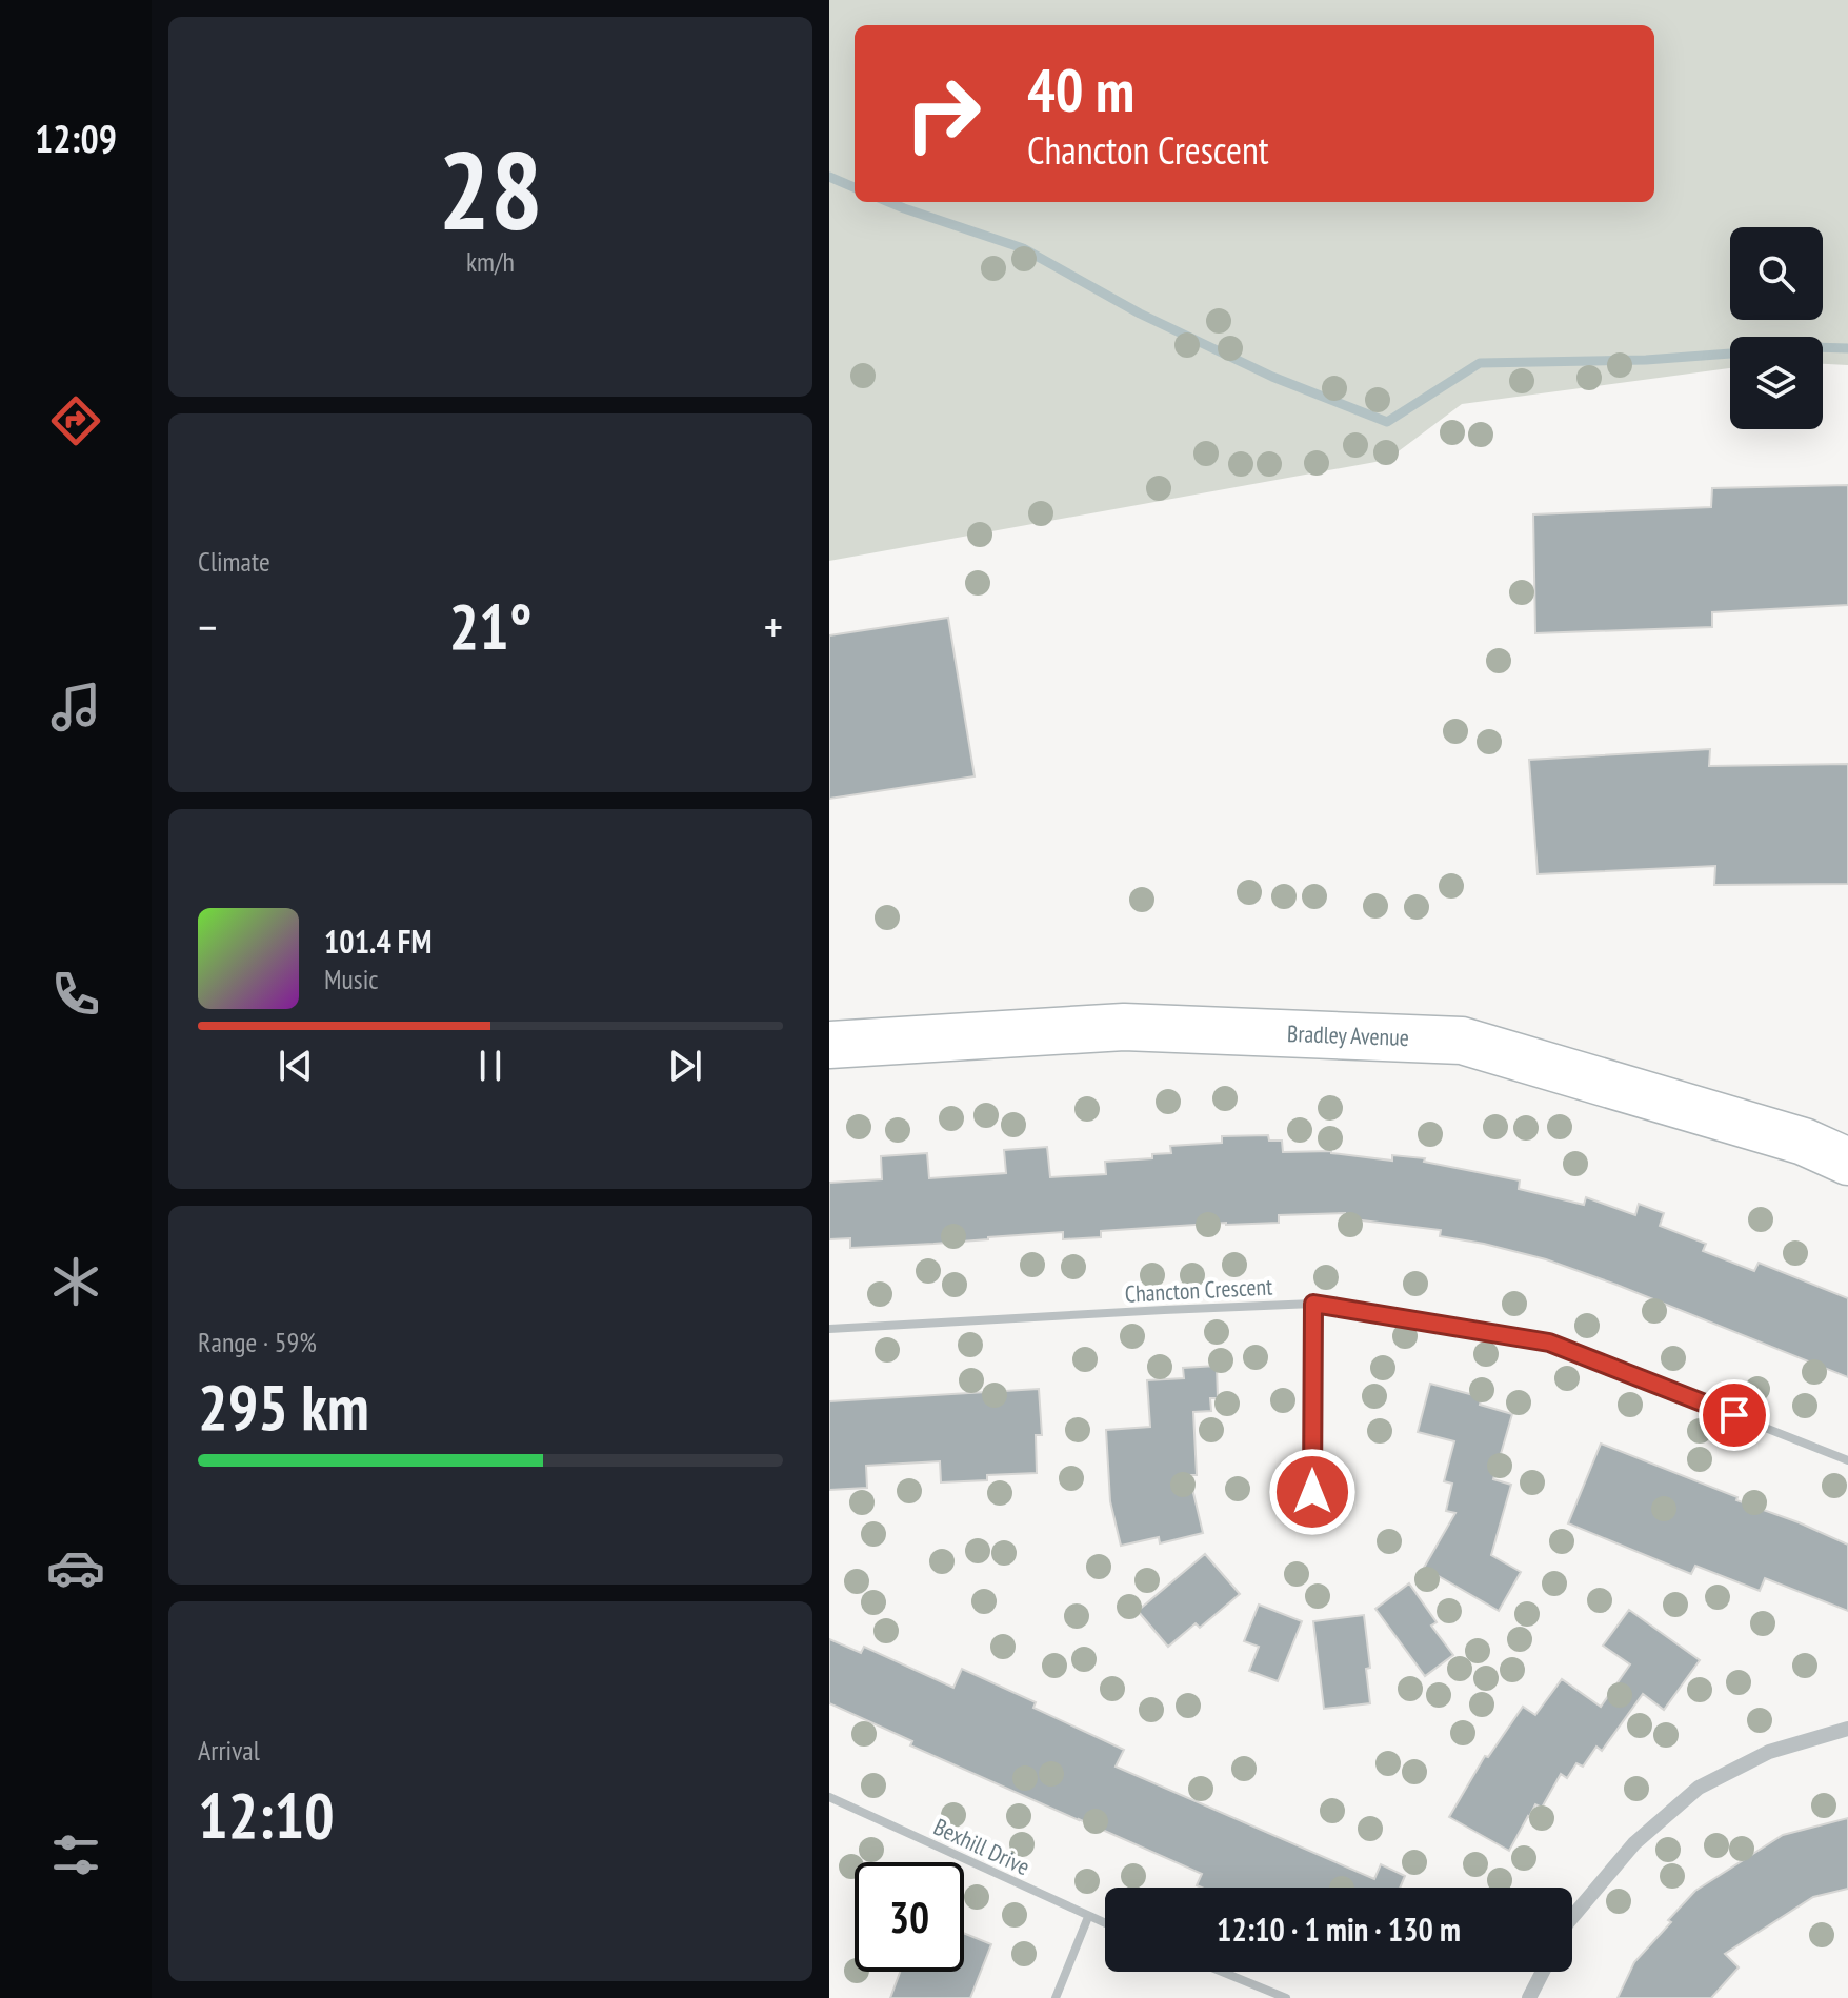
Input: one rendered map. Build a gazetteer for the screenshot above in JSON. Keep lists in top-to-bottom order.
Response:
{
  "streets": {
    "main road": ["Bradley Avenue"],
    "street": ["Chancton Crescent", "Bexhill Drive"]
  },
  "page": {
    "tabs": "12:09",
    "tile": [
      ["28", "km/h"],
      "Climate",
      ["Range · 59%", "295 km"],
      ["Arrival", "12:10"]
    ],
    "turn": ["40 m", "Chancton Crescent"],
    "heat": ["−", "21°", "+"],
    "song": ["101.4 FM", "Music"],
    "limit": "30",
    "trip": "12:10 · 1 min · 130 m"
  }
}
